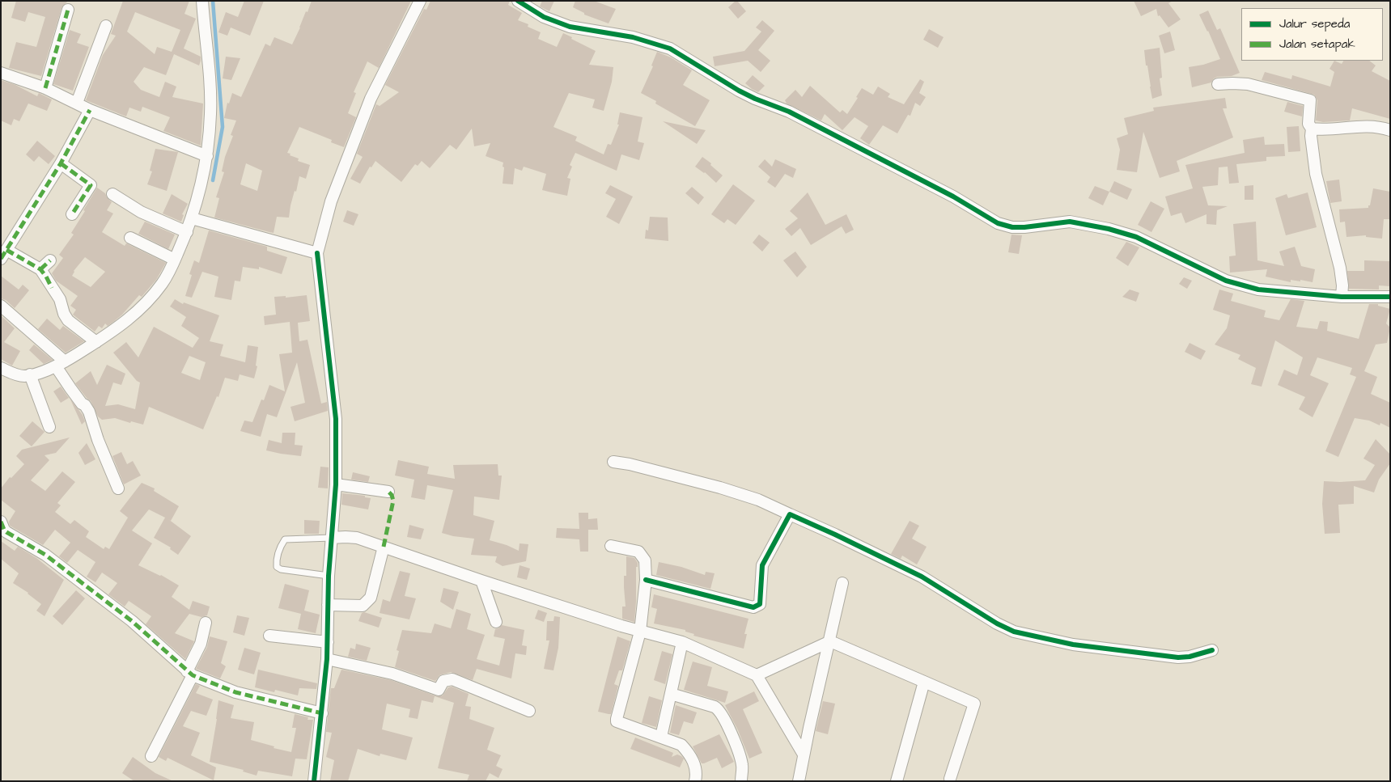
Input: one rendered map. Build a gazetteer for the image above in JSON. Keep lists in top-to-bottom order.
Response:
{
  "legend": ["Jalur sepeda", "Jalan setapak"]
}
